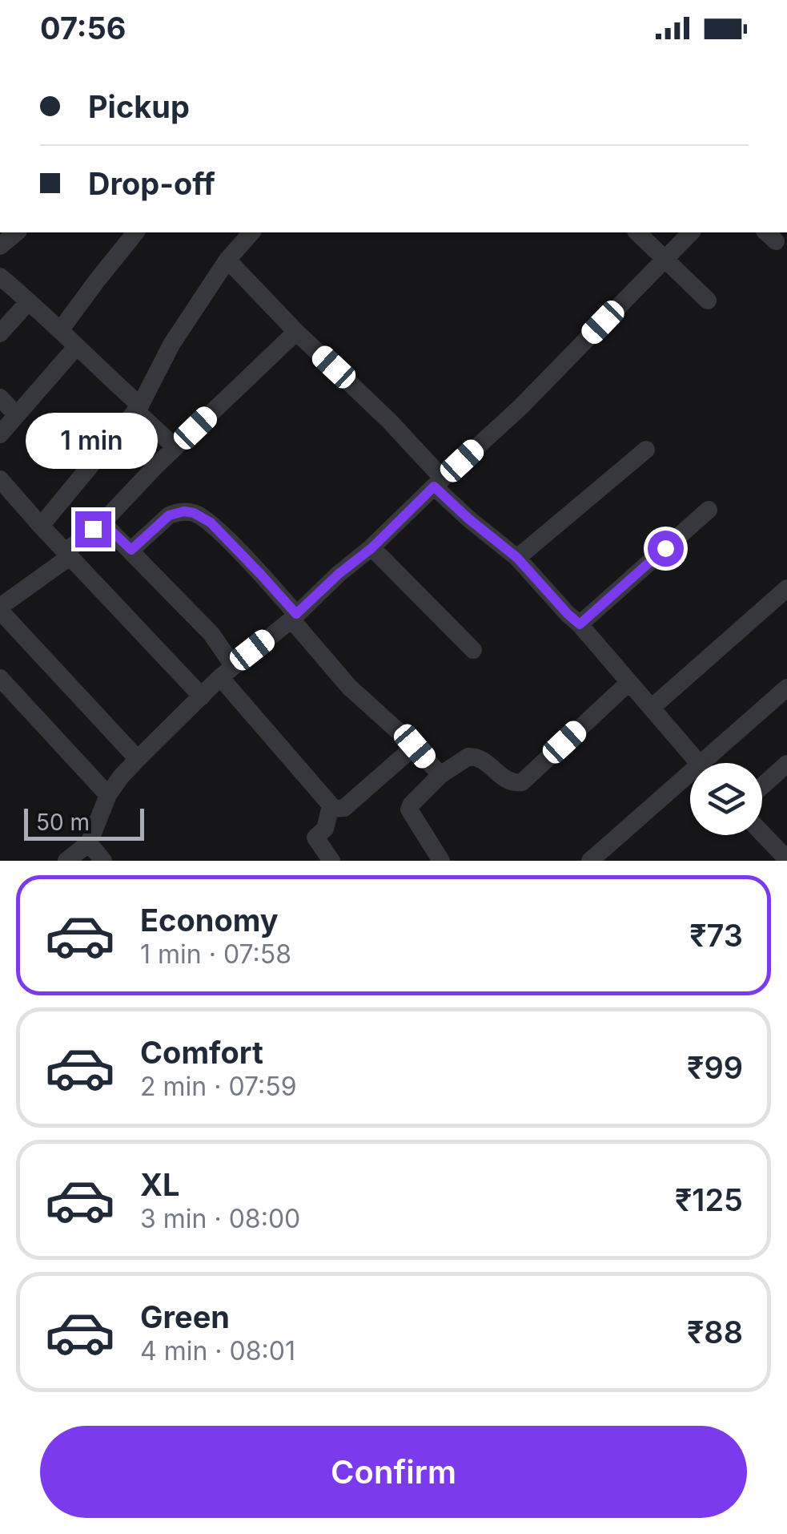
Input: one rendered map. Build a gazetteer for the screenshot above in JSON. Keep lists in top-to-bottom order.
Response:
{
  "scale_bar": "50 m",
  "page": {
    "status": "07:56",
    "banner": ["Pickup", "Drop-off"],
    "bubble": "1 min",
    "scale": "50 m",
    "list": [
      {
        "name": "Economy",
        "note": "1 min · 07:58",
        "value": "₹73"
      },
      {
        "name": "Comfort",
        "note": "2 min · 07:59",
        "value": "₹99"
      },
      {
        "name": "XL",
        "note": "3 min · 08:00",
        "value": "₹125"
      },
      {
        "name": "Green",
        "note": "4 min · 08:01",
        "value": "₹88"
      }
    ],
    "buttons": "Confirm"
  }
}
